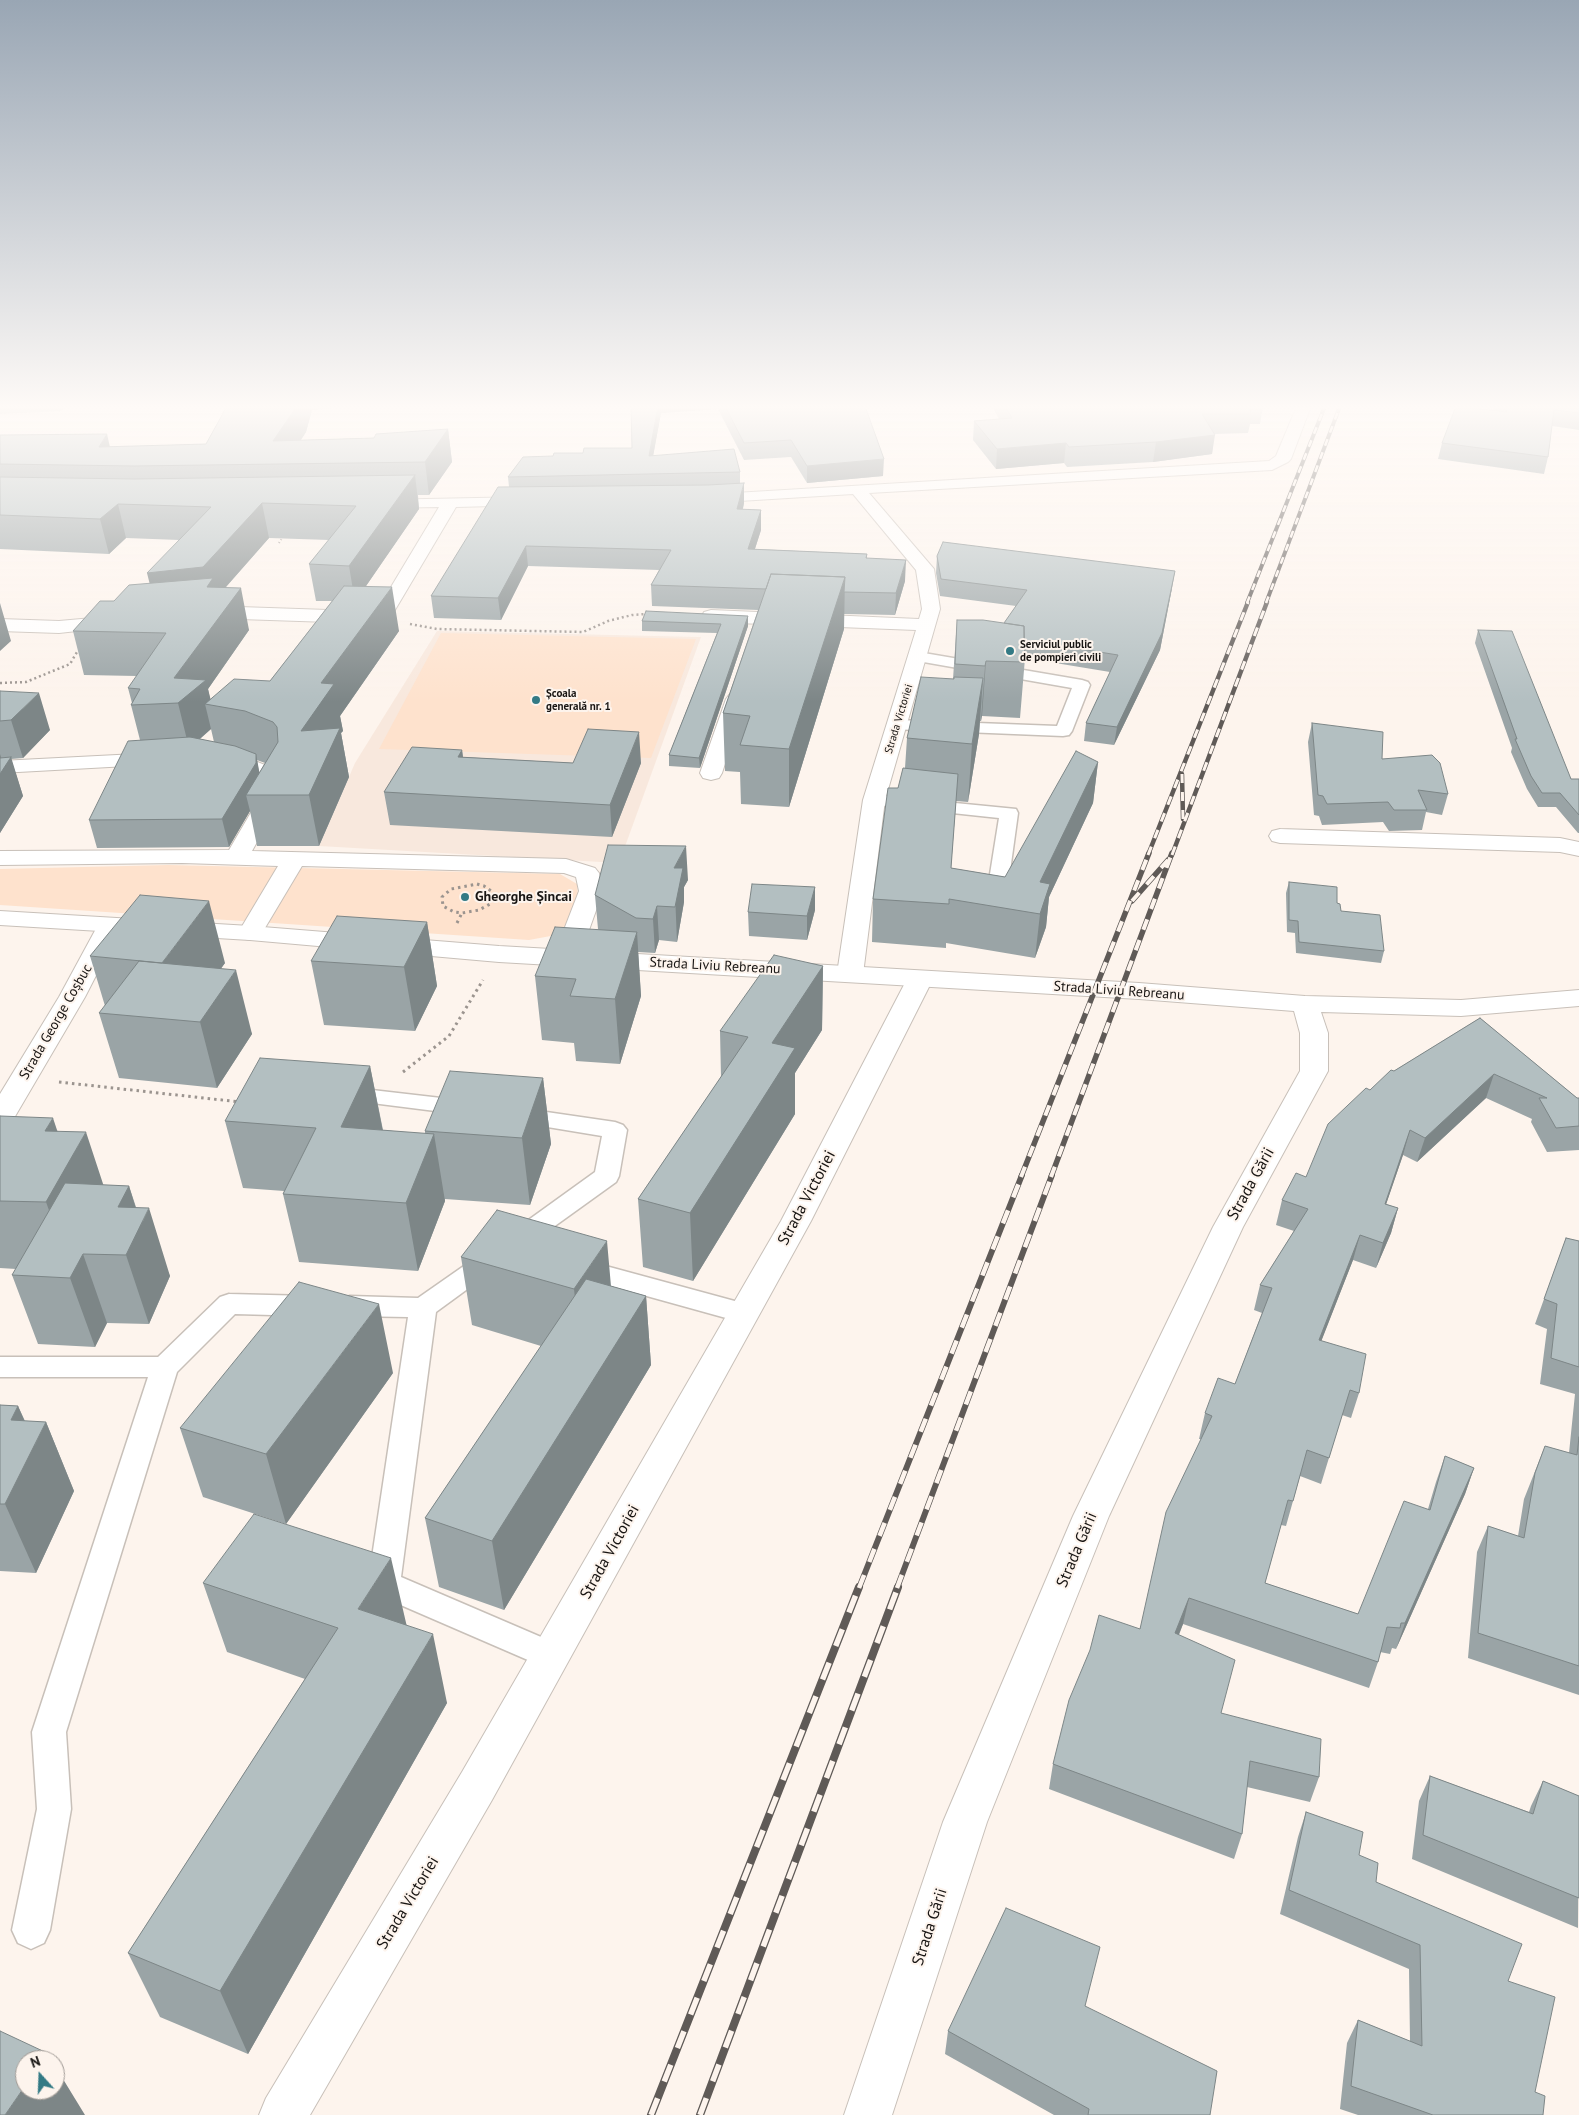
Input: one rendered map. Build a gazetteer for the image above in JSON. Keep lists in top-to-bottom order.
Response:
{
  "streets": {
    "street": [
      "Strada Victoriei",
      "Strada Liviu Rebreanu",
      "Strada George Coșbuc",
      "Strada Gării"
    ]
  },
  "crossings": [
    ["Strada Victoriei", "Strada Liviu Rebreanu"],
    ["Strada Liviu Rebreanu", "Strada George Coșbuc"],
    ["Strada Liviu Rebreanu", "Strada Gării"]
  ],
  "places": ["Serviciul public de pompieri civili", "Școala generală nr. 1", "Gheorghe Șincai"],
  "north": "top"
}
